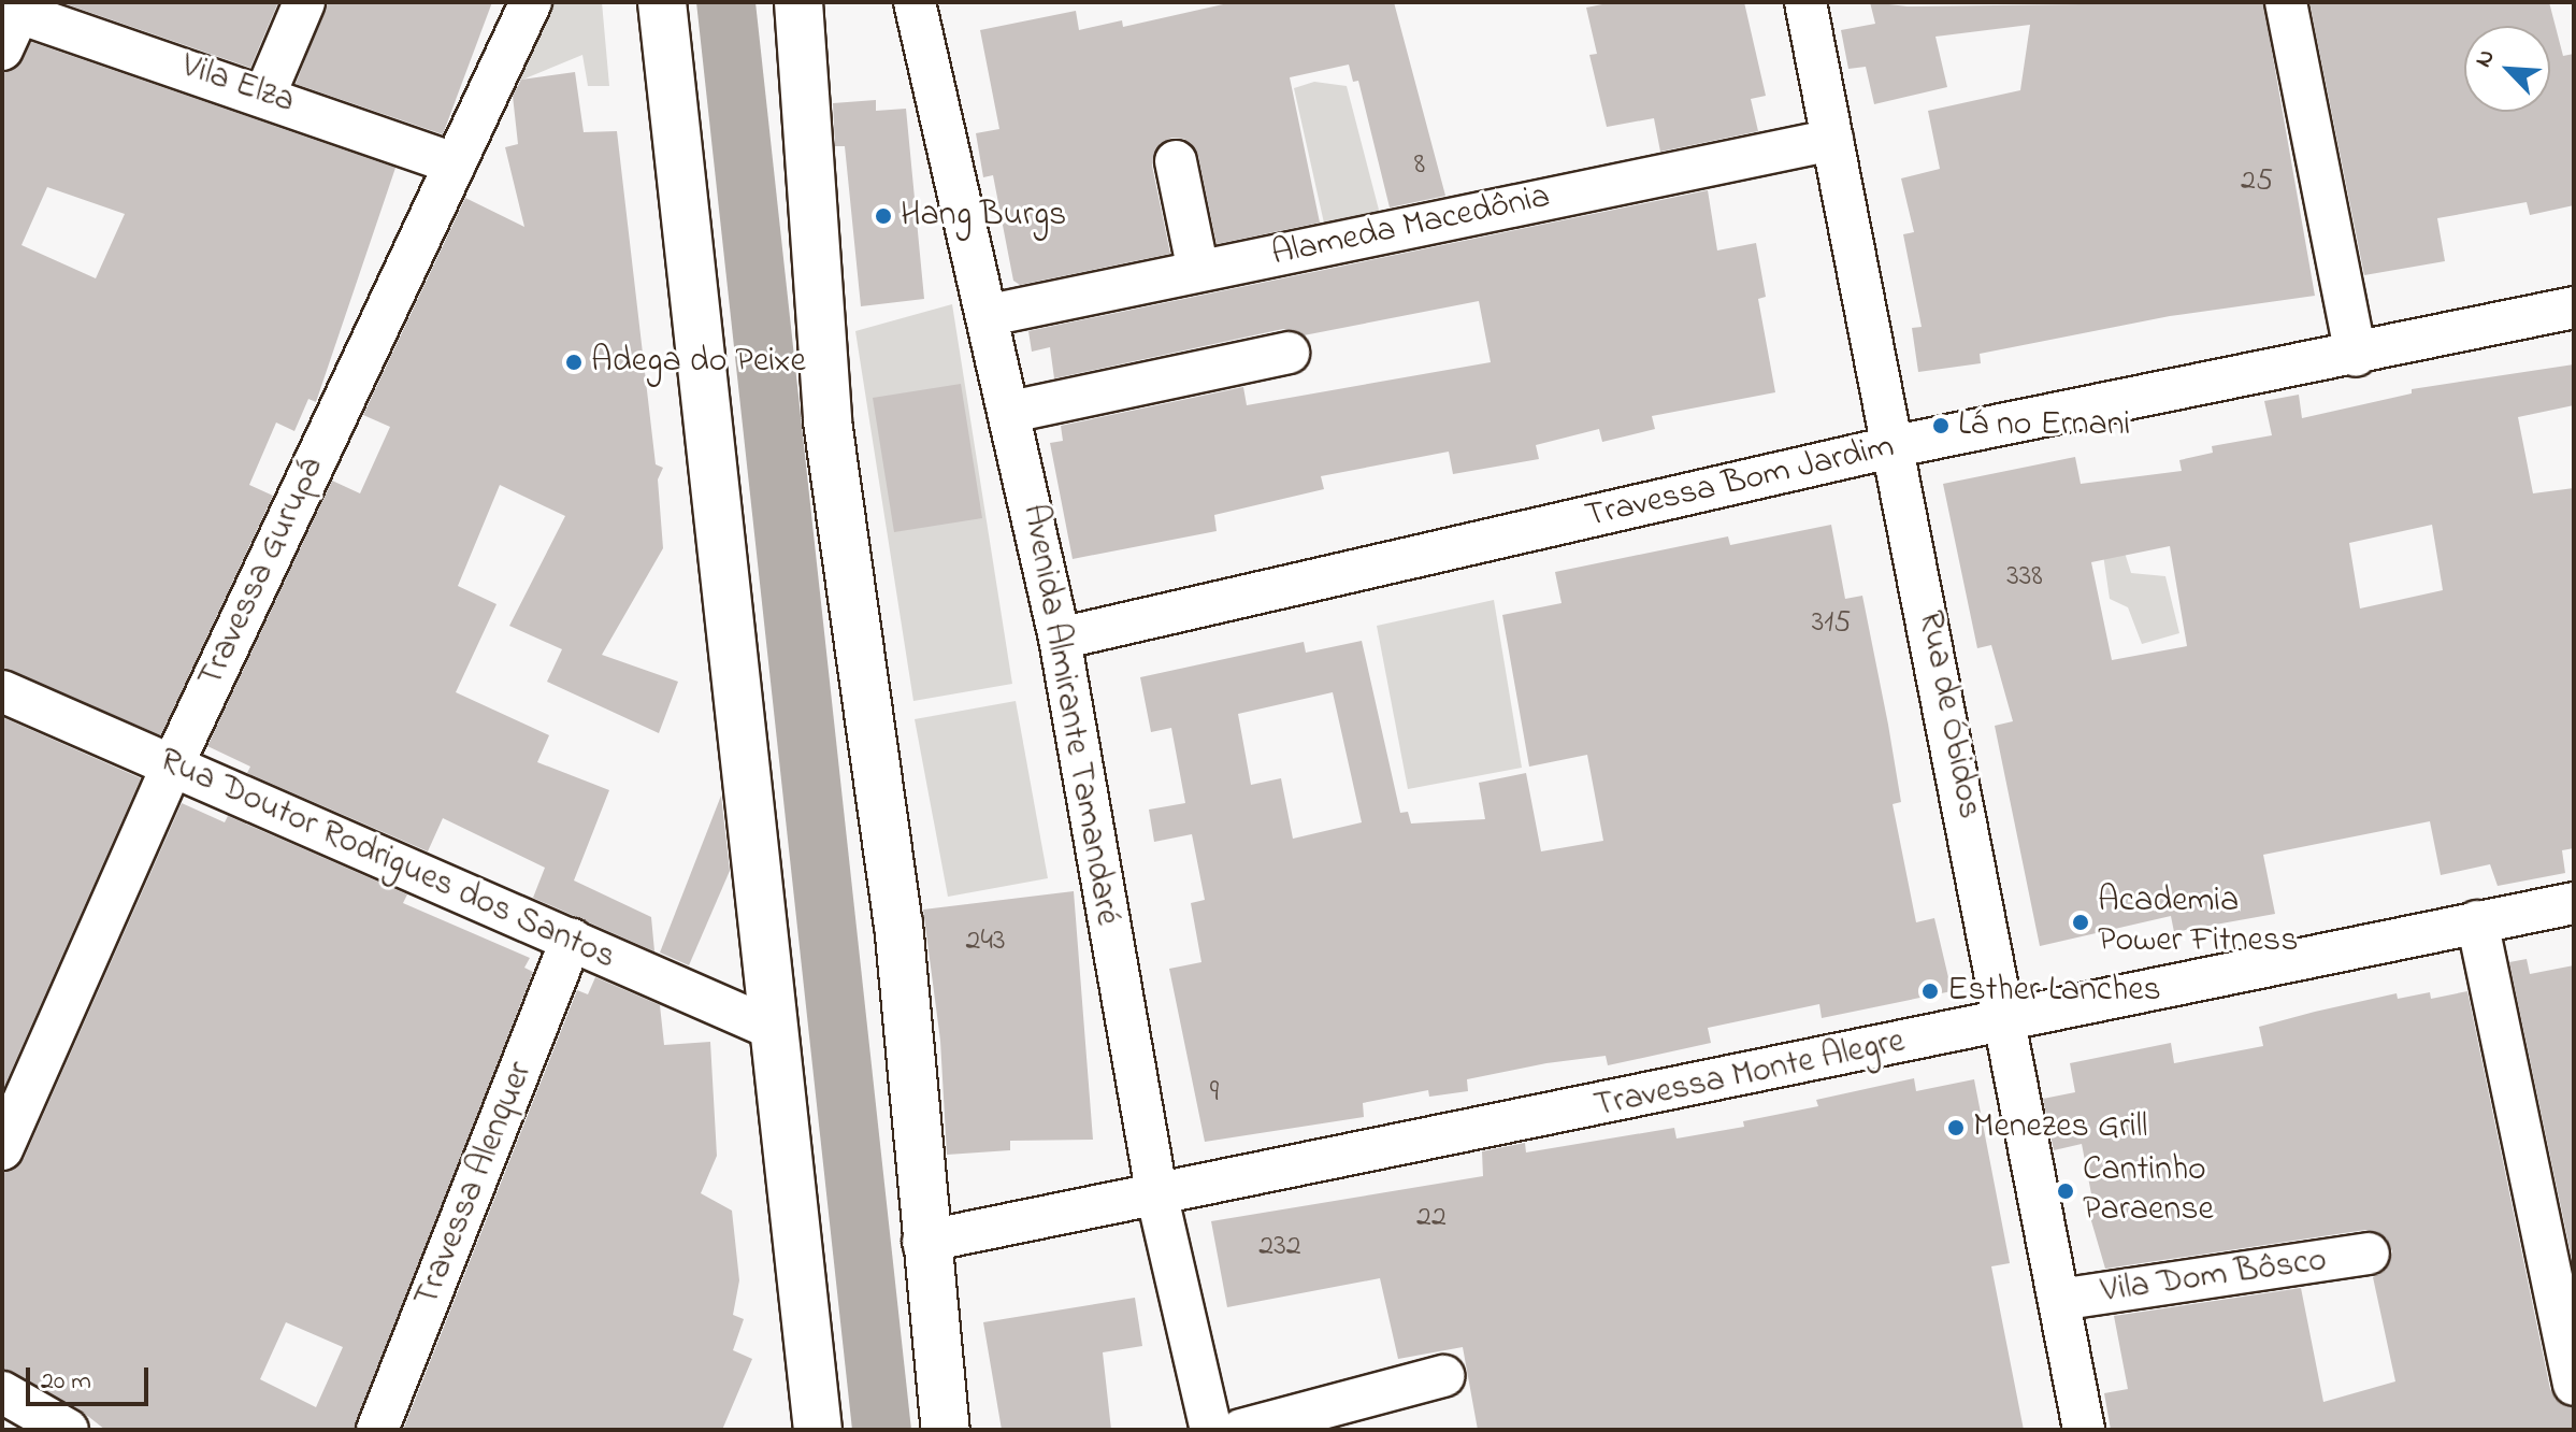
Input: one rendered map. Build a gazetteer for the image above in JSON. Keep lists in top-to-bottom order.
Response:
{
  "streets": {
    "street": [
      "Vila Elza",
      "Alameda Macedônia",
      "Travessa Bom Jardim",
      "Travessa Gurupá",
      "Avenida Almirante Tamandaré",
      "Rua de Óbidos",
      "Rua Doutor Rodrigues dos Santos",
      "Travessa Monte Alegre",
      "Travessa Alenquer",
      "Vila Dom Bôsco"
    ]
  },
  "crossings": [
    ["Vila Elza", "Travessa Gurupá"],
    ["Alameda Macedônia", "Avenida Almirante Tamandaré"],
    ["Alameda Macedônia", "Rua de Óbidos"],
    ["Travessa Bom Jardim", "Avenida Almirante Tamandaré"],
    ["Travessa Bom Jardim", "Rua de Óbidos"],
    ["Travessa Gurupá", "Rua Doutor Rodrigues dos Santos"],
    ["Avenida Almirante Tamandaré", "Travessa Monte Alegre"],
    ["Rua de Óbidos", "Travessa Monte Alegre"],
    ["Rua de Óbidos", "Vila Dom Bôsco"],
    ["Rua Doutor Rodrigues dos Santos", "Travessa Alenquer"]
  ],
  "places": [
    "Hang Burgs",
    "Adega do Peixe",
    "Lá no Ernani",
    "Academia Power Fitness",
    "Esther Lanches",
    "Menezes Grill",
    "Cantinho Paraense"
  ],
  "house_numbers": [
    "8",
    "25",
    "338",
    "315",
    "243",
    "9",
    "22",
    "232"
  ],
  "scale_bar": "20 m",
  "north": "top left"
}
